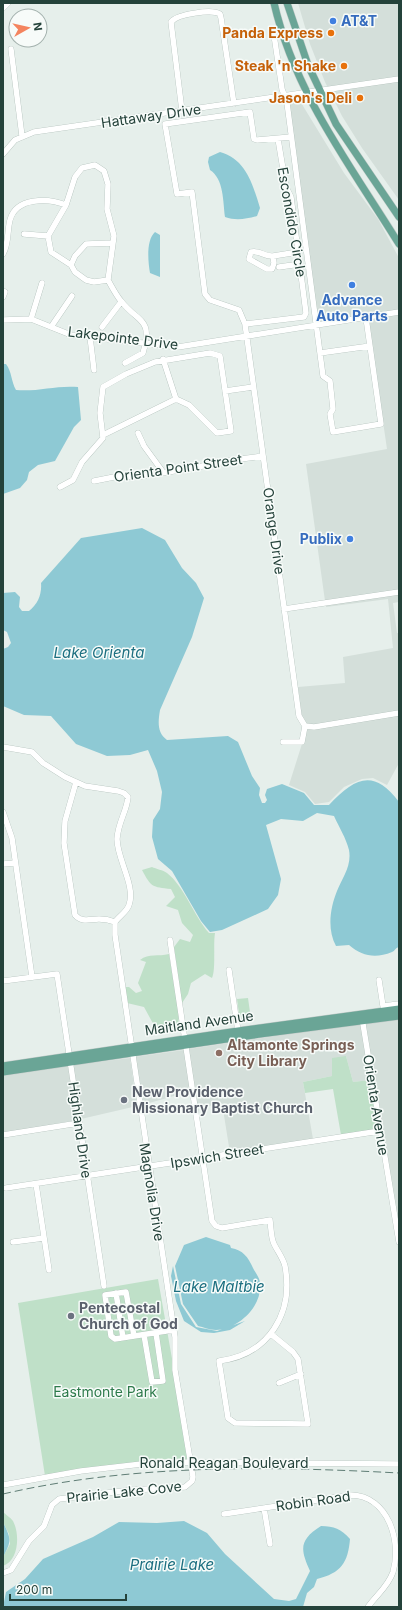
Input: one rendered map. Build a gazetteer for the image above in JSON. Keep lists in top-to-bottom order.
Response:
{
  "streets": {
    "main road": ["Maitland Avenue"],
    "street": [
      "Hattaway Drive",
      "Escondido Circle",
      "Lakepointe Drive",
      "Orienta Point Street",
      "Orange Drive",
      "Orienta Avenue",
      "Highland Drive",
      "Ipswich Street",
      "Magnolia Drive",
      "Ronald Reagan Boulevard",
      "Prairie Lake Cove",
      "Robin Road"
    ]
  },
  "crossings": [
    ["Lakepointe Drive", "Orange Drive"],
    ["Orienta Point Street", "Orange Drive"],
    ["Maitland Avenue", "Orienta Avenue"],
    ["Maitland Avenue", "Highland Drive"],
    ["Maitland Avenue", "Magnolia Drive"],
    ["Orienta Avenue", "Ipswich Street"],
    ["Highland Drive", "Ipswich Street"],
    ["Ipswich Street", "Magnolia Drive"],
    ["Magnolia Drive", "Ronald Reagan Boulevard"],
    ["Magnolia Drive", "Prairie Lake Cove"],
    ["Ronald Reagan Boulevard", "Prairie Lake Cove"]
  ],
  "water": ["Lake Orienta", "Lake Maltbie", "Prairie Lake"],
  "parks": ["Eastmonte Park"],
  "places": [
    "AT&T",
    "Panda Express",
    "Steak 'n Shake",
    "Jason's Deli",
    "Advance Auto Parts",
    "Publix",
    "Altamonte Springs City Library",
    "New Providence Missionary Baptist Church",
    "Pentecostal Church of God"
  ],
  "scale_bar": "200 m",
  "north": "right"
}
